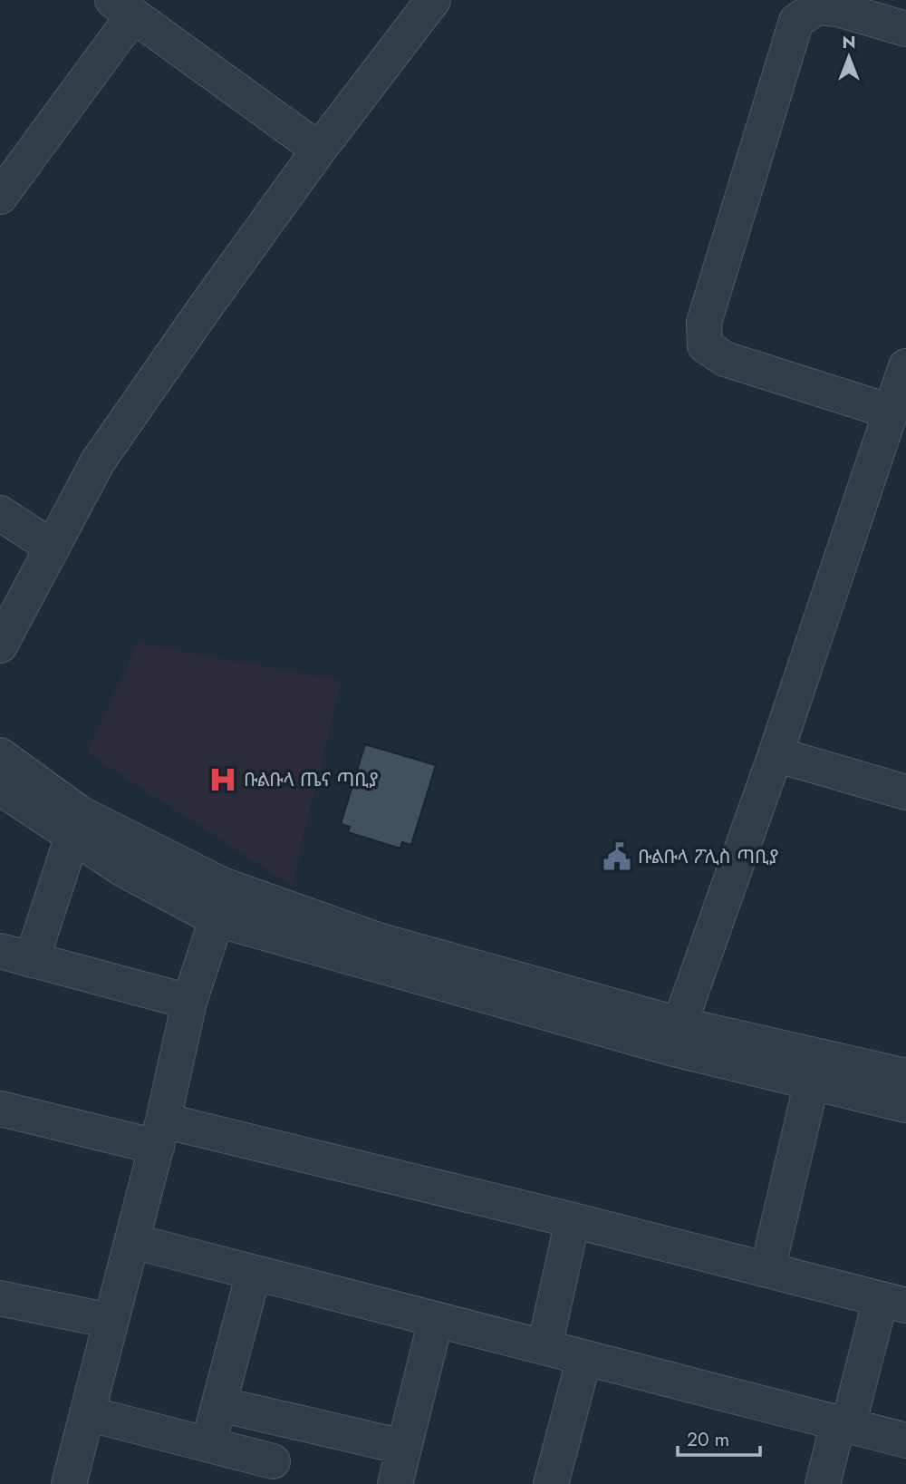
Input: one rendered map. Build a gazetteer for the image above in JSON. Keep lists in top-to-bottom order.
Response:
{
  "places": {
    "hospital": ["ቡልቡላ ጤና ጣቢያ"],
    "public building": ["ቡልቡላ ፖሊስ ጣቢያ"]
  },
  "scale_bar": "20 m",
  "north": "top"
}
